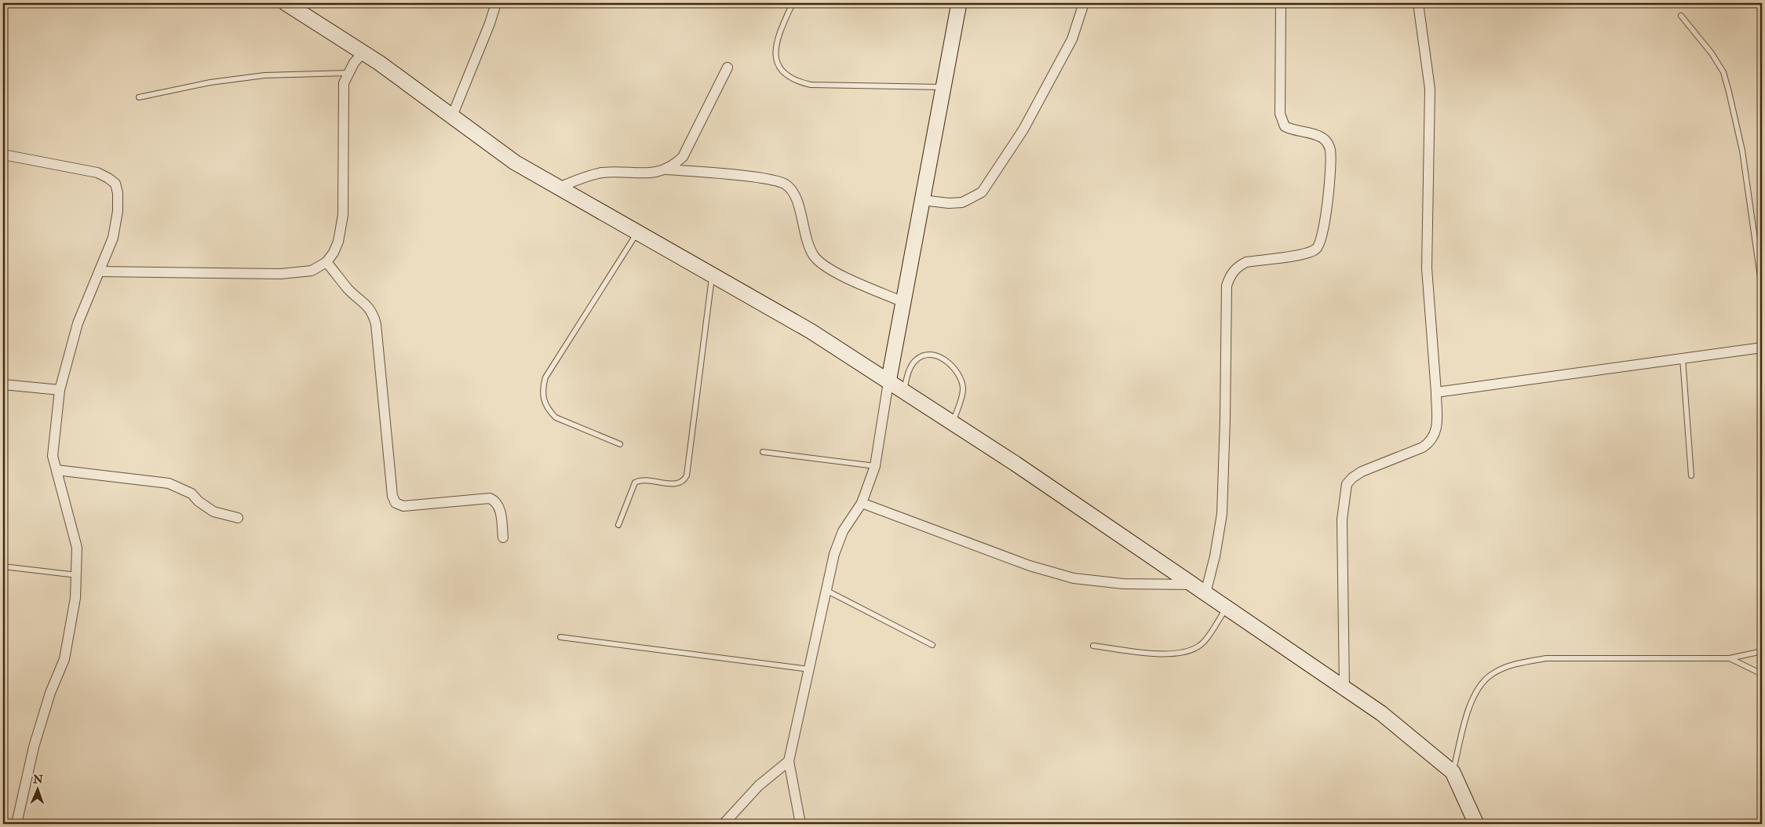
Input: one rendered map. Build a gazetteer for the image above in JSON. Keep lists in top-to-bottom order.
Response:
{
  "north": "top"
}
